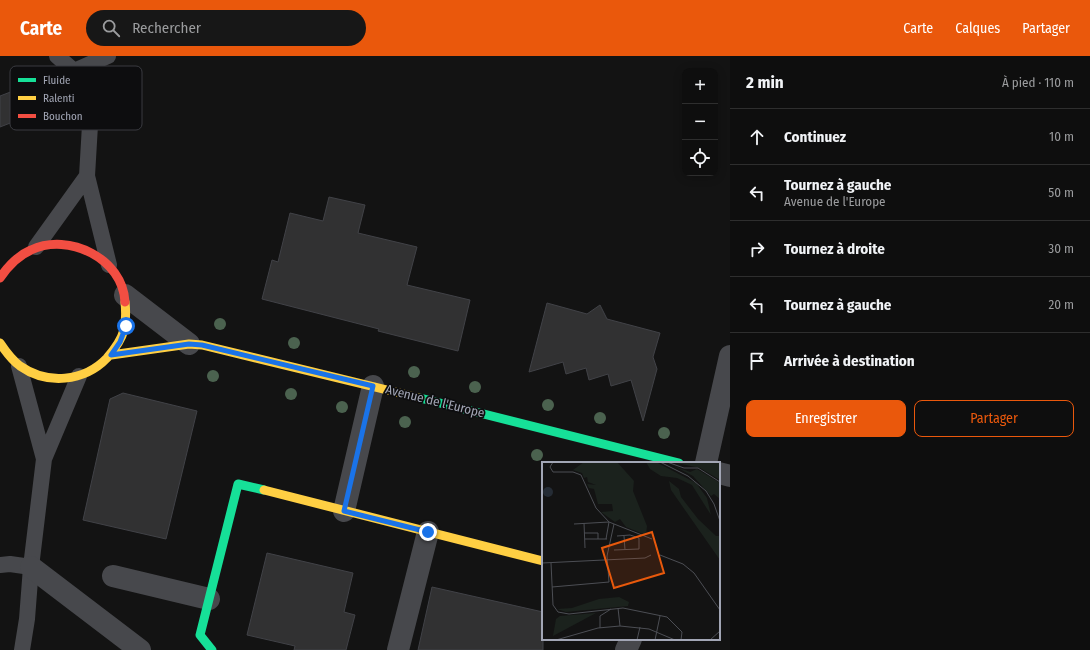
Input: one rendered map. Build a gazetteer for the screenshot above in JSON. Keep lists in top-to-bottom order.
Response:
{
  "streets": {
    "street": ["Avenue de l'Europe"]
  },
  "legend": ["Fluide", "Ralenti", "Bouchon"],
  "page": {
    "header": "Carte",
    "search": "Rechercher",
    "nav": ["Carte", "Calques", "Partager"],
    "heading": ["2 min", "À pied · 110 m"],
    "map_buttons": ["+", "−"],
    "list": [
      ["Continuez", "10 m"],
      ["Tournez à gauche", "Avenue de l'Europe", "50 m"],
      ["Tournez à droite", "30 m"],
      ["Tournez à gauche", "20 m"],
      "Arrivée à destination"
    ],
    "buttons": ["Enregistrer", "Partager"]
  }
}
